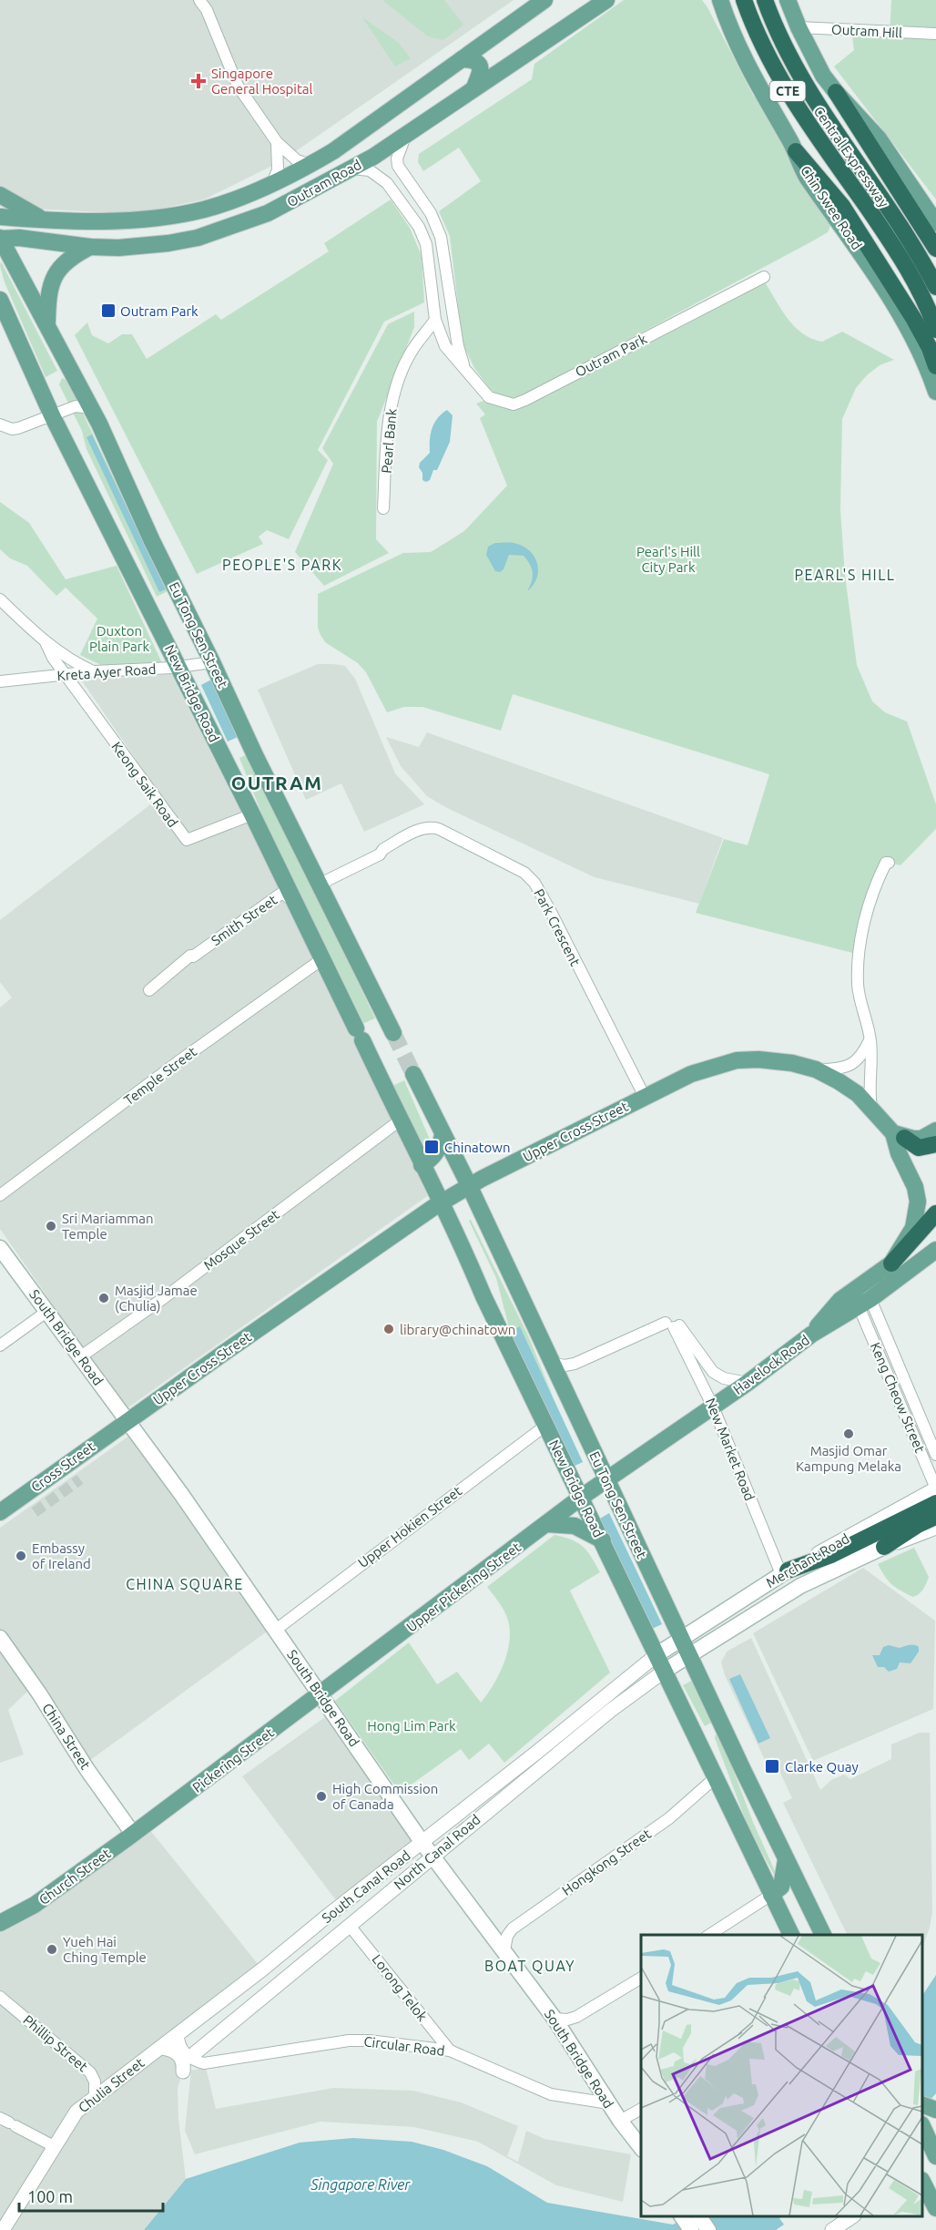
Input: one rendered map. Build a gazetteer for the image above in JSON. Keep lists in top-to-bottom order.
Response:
{
  "streets": {
    "highway": ["CTE", "Central Expressway"],
    "main road": [
      "Outram Road",
      "Chin Swee Road",
      "Eu Tong Sen Street",
      "New Bridge Road",
      "Upper Cross Street",
      "South Bridge Road",
      "Havelock Road",
      "Cross Street",
      "Merchant Road",
      "Upper Pickering Street",
      "China Street",
      "Pickering Street",
      "North Canal Road",
      "Church Street",
      "South Canal Road"
    ],
    "street": [
      "Outram Hill",
      "Outram Park",
      "Pearl Bank",
      "Kreta Ayer Road",
      "Keong Saik Road",
      "Smith Street",
      "Park Crescent",
      "Temple Street",
      "Mosque Street",
      "Keng Cheow Street",
      "New Market Road",
      "Upper Hokien Street",
      "Hongkong Street",
      "Lorong Telok",
      "Phillip Street",
      "Circular Road",
      "Chulia Street"
    ]
  },
  "crossings": [
    ["Outram Road", "Outram Park"],
    ["Outram Road", "Eu Tong Sen Street"],
    ["Outram Park", "Pearl Bank"],
    ["Eu Tong Sen Street", "Kreta Ayer Road"],
    ["Eu Tong Sen Street", "Park Crescent"],
    ["Eu Tong Sen Street", "Upper Cross Street"],
    ["Eu Tong Sen Street", "Havelock Road"],
    ["Eu Tong Sen Street", "Merchant Road"],
    ["Eu Tong Sen Street", "Upper Pickering Street"],
    ["Eu Tong Sen Street", "North Canal Road"],
    ["Eu Tong Sen Street", "South Canal Road"],
    ["Kreta Ayer Road", "New Bridge Road"],
    ["Kreta Ayer Road", "Keong Saik Road"],
    ["New Bridge Road", "Keong Saik Road"],
    ["New Bridge Road", "Smith Street"],
    ["New Bridge Road", "Temple Street"],
    ["New Bridge Road", "Upper Cross Street"],
    ["New Bridge Road", "Mosque Street"],
    ["New Bridge Road", "Upper Hokien Street"],
    ["New Bridge Road", "Upper Pickering Street"],
    ["New Bridge Road", "North Canal Road"],
    ["New Bridge Road", "Hongkong Street"],
    ["New Bridge Road", "South Canal Road"],
    ["Park Crescent", "Upper Cross Street"],
    ["Upper Cross Street", "South Bridge Road"],
    ["Upper Cross Street", "Cross Street"],
    ["Mosque Street", "South Bridge Road"],
    ["South Bridge Road", "Cross Street"],
    ["South Bridge Road", "Upper Hokien Street"],
    ["South Bridge Road", "Upper Pickering Street"],
    ["South Bridge Road", "Pickering Street"],
    ["South Bridge Road", "North Canal Road"],
    ["South Bridge Road", "Hongkong Street"],
    ["South Bridge Road", "South Canal Road"],
    ["South Bridge Road", "Circular Road"],
    ["Havelock Road", "Keng Cheow Street"],
    ["Havelock Road", "New Market Road"],
    ["Havelock Road", "Upper Pickering Street"],
    ["Keng Cheow Street", "Merchant Road"],
    ["New Market Road", "Merchant Road"],
    ["Merchant Road", "North Canal Road"],
    ["Merchant Road", "South Canal Road"],
    ["Upper Pickering Street", "Pickering Street"],
    ["China Street", "Pickering Street"],
    ["China Street", "Church Street"],
    ["Pickering Street", "Church Street"],
    ["North Canal Road", "Lorong Telok"],
    ["North Canal Road", "Circular Road"],
    ["South Canal Road", "Chulia Street"],
    ["Lorong Telok", "Circular Road"],
    ["Phillip Street", "Chulia Street"]
  ],
  "districts": [
    "PEOPLE'S PARK",
    "PEARL'S HILL",
    "OUTRAM",
    "CHINA SQUARE",
    "BOAT QUAY"
  ],
  "water": ["Singapore River"],
  "parks": ["Pearl's Hill City Park", "Duxton Plain Park", "Hong Lim Park"],
  "places": {
    "health": ["Singapore General Hospital"],
    "transit": ["Outram Park", "Chinatown", "Clarke Quay"],
    "other": [
      "Sri Mariamman Temple",
      "Masjid Jamae (Chulia)",
      "library@chinatown",
      "Masjid Omar Kampung Melaka",
      "Embassy of Ireland",
      "High Commission of Canada",
      "Yueh Hai Ching Temple"
    ]
  },
  "scale_bar": "100 m"
}
